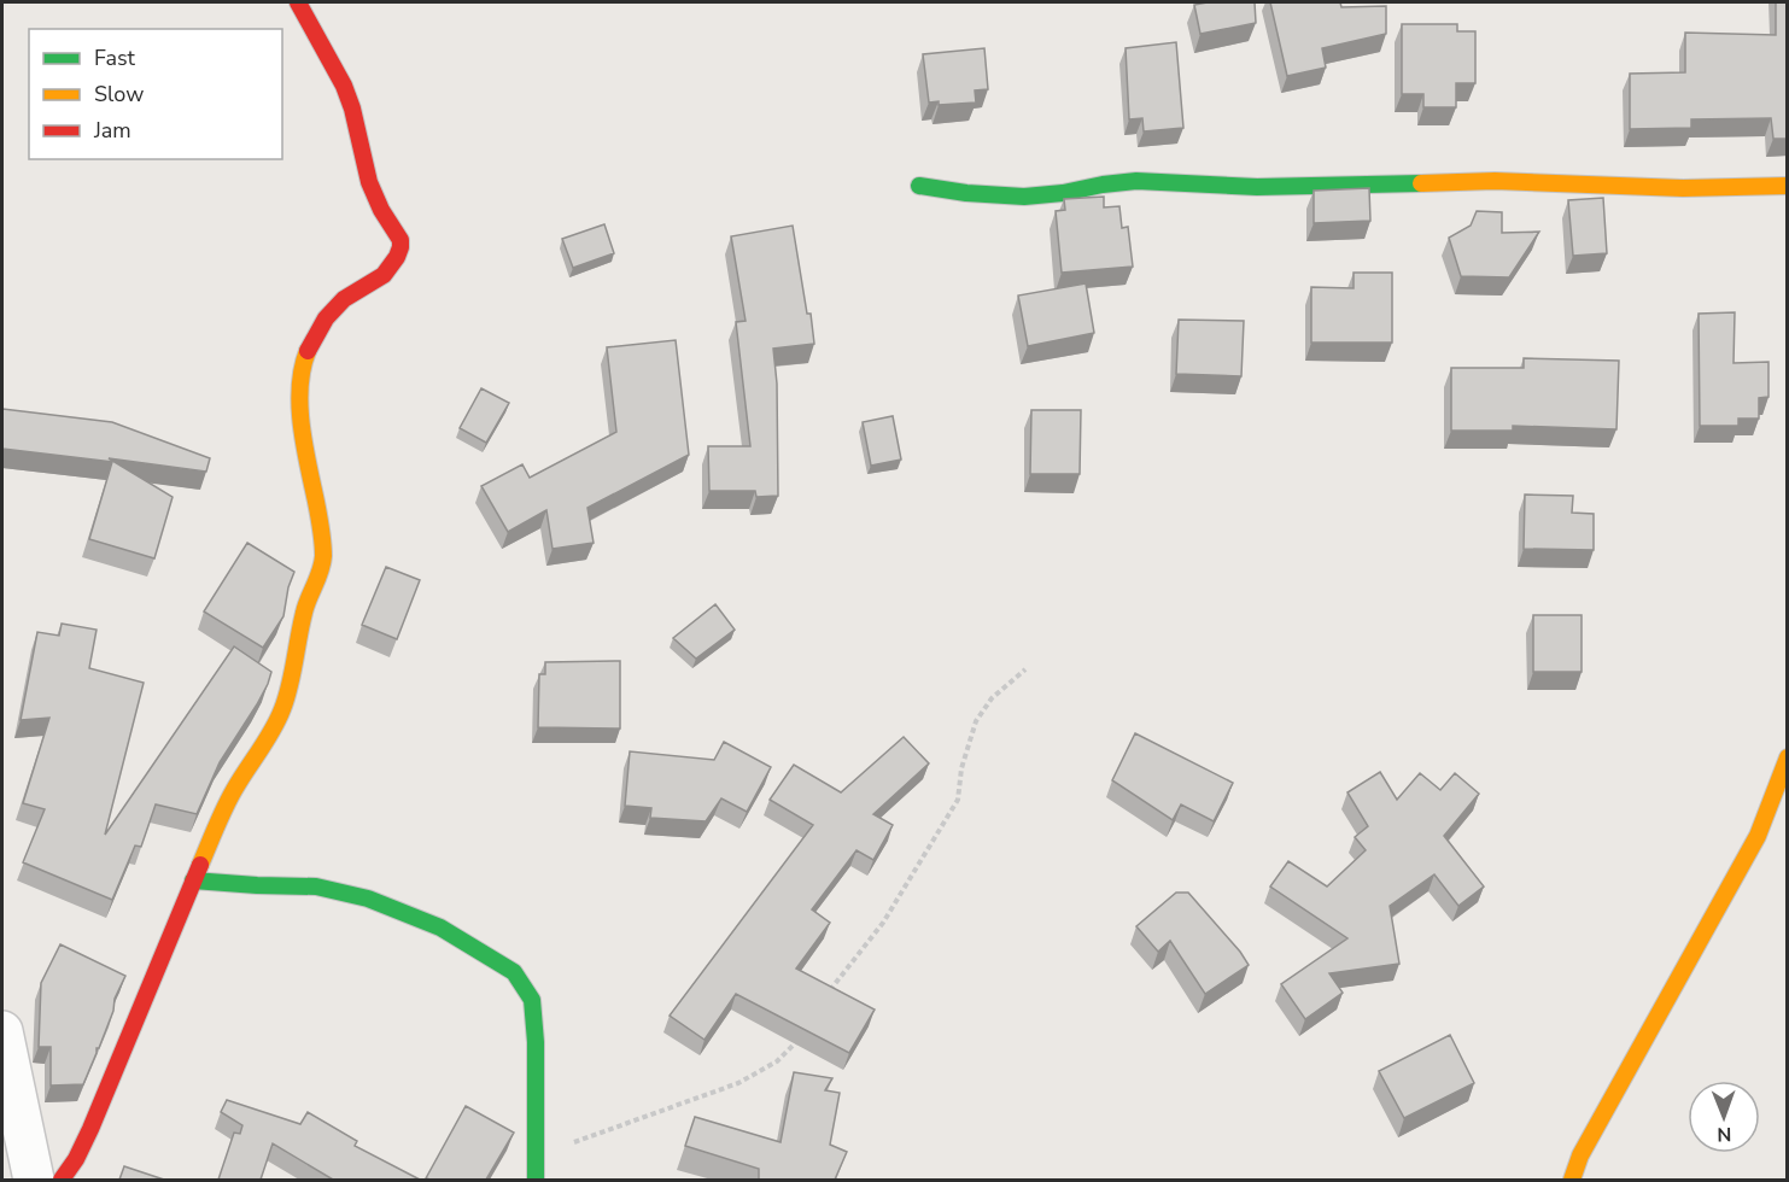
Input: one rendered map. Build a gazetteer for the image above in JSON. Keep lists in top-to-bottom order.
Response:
{
  "legend": ["Fast", "Slow", "Jam"],
  "north": "bottom"
}
